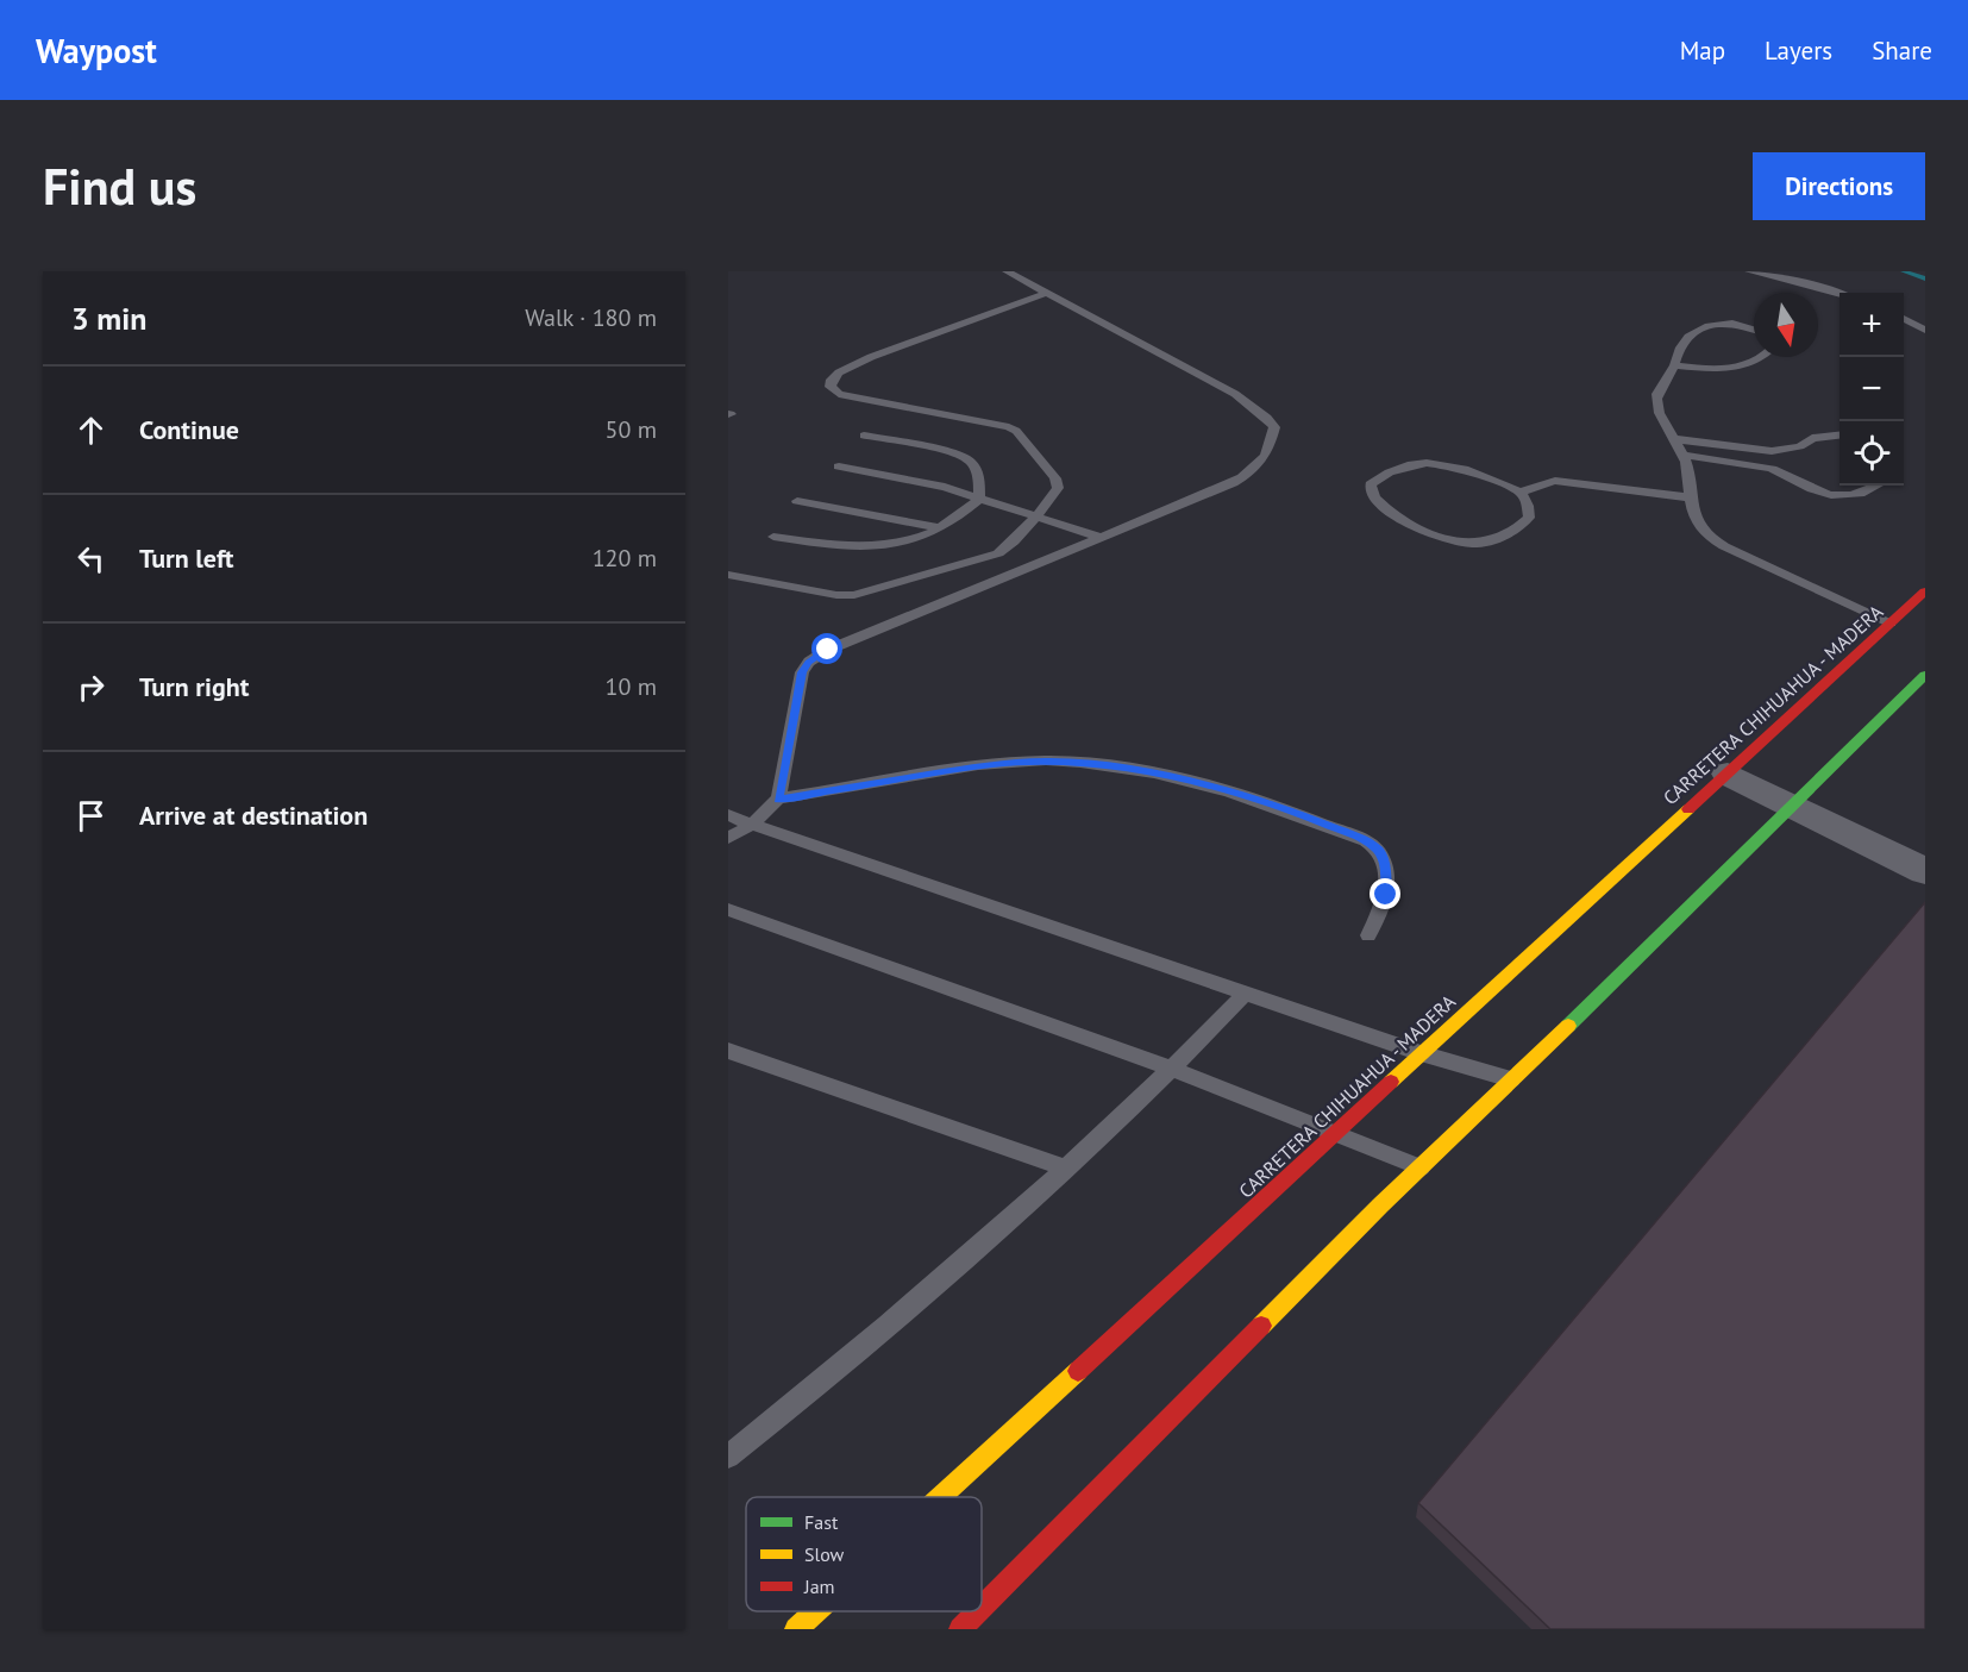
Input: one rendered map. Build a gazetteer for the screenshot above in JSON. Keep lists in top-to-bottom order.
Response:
{
  "streets": {
    "highway": ["CARRETERA CHIHUAHUA - MADERA"]
  },
  "legend": ["Fast", "Slow", "Jam"],
  "north": "bottom",
  "page": {
    "header": "Waypost",
    "nav": ["Map", "Layers", "Share"],
    "buttons": "Directions",
    "title": "Find us",
    "heading": ["3 min", "Walk · 180 m"],
    "map_buttons": ["+", "−"],
    "list": [
      ["Continue", "50 m"],
      ["Turn left", "120 m"],
      ["Turn right", "10 m"],
      "Arrive at destination"
    ]
  }
}
